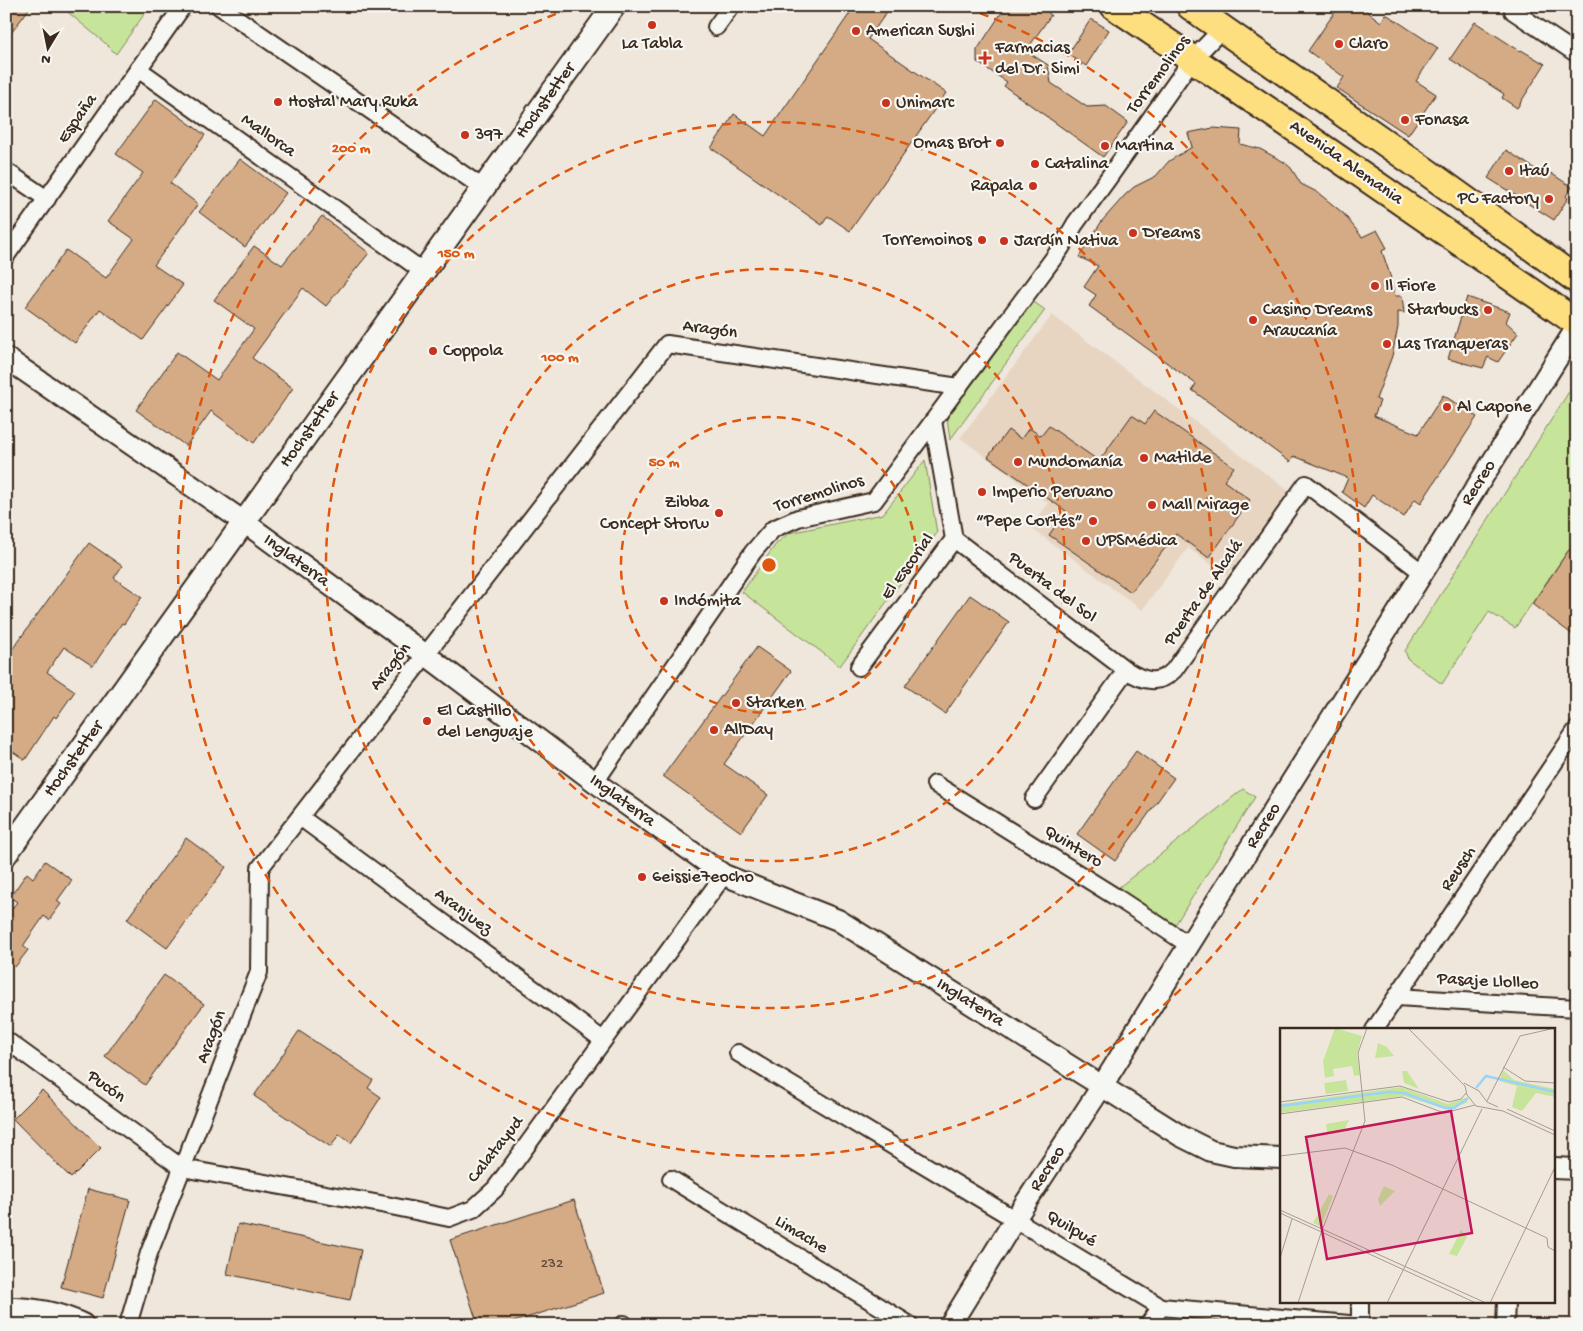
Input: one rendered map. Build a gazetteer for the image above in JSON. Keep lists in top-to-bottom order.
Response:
{
  "streets": {
    "main road": ["Hochstetter", "Avenida Alemania"],
    "street": [
      "Torremolinos",
      "España",
      "Mallorca",
      "Aragón",
      "Recreo",
      "Inglaterra",
      "El Escorial",
      "Puerta del Sol",
      "Puerta de Alcalá",
      "Quintero",
      "Reusch",
      "Aranjuez",
      "Pasaje Llolleo",
      "Pucón",
      "Calatayud",
      "Quilpué",
      "Limache"
    ]
  },
  "crossings": [
    ["Torremolinos", "Avenida Alemania"],
    ["Torremolinos", "Aragón"],
    ["Torremolinos", "Inglaterra"],
    ["Torremolinos", "El Escorial"],
    ["Hochstetter", "Mallorca"],
    ["Hochstetter", "Inglaterra"],
    ["España", "Mallorca"],
    ["Aragón", "Inglaterra"],
    ["Aragón", "Aranjuez"],
    ["Aragón", "Pucón"],
    ["Aragón", "Calatayud"],
    ["Recreo", "Inglaterra"],
    ["Recreo", "Puerta de Alcalá"],
    ["Recreo", "Quintero"],
    ["Recreo", "Quilpué"],
    ["Inglaterra", "Calatayud"],
    ["El Escorial", "Puerta del Sol"],
    ["Puerta del Sol", "Puerta de Alcalá"],
    ["Reusch", "Pasaje Llolleo"],
    ["Aranjuez", "Calatayud"],
    ["Pucón", "Calatayud"]
  ],
  "places": {
    "other": [
      "La Tabla",
      "American Sushi",
      "Claro",
      "Hostal Mary Ruka",
      "Unimarc",
      "Fonasa",
      "397",
      "Omas Brot",
      "Martina",
      "Catalina",
      "Itaú",
      "Rapala",
      "PC Factory",
      "Dreams",
      "Torremoinos",
      "Jardín Nativa",
      "Il Fiore",
      "Starbucks",
      "Casino Dreams Araucanía",
      "Las Tranqueras",
      "Coppola",
      "Al Capone",
      "Matilde",
      "Mundomanía",
      "Imperio Peruano",
      "Mall Mirage",
      "Zibba Concept Storw",
      "“Pepe Cortés”",
      "UPSMédica",
      "Indómita",
      "Starken",
      "El Castillo del Lenguaje",
      "AllDay",
      "6eissie7eocho"
    ],
    "health": ["Farmacias del Dr. Simi"]
  },
  "house_numbers": ["232"],
  "north": "bottom",
  "rings": [
    "200 m",
    "150 m",
    "100 m",
    "50 m"
  ]
}
